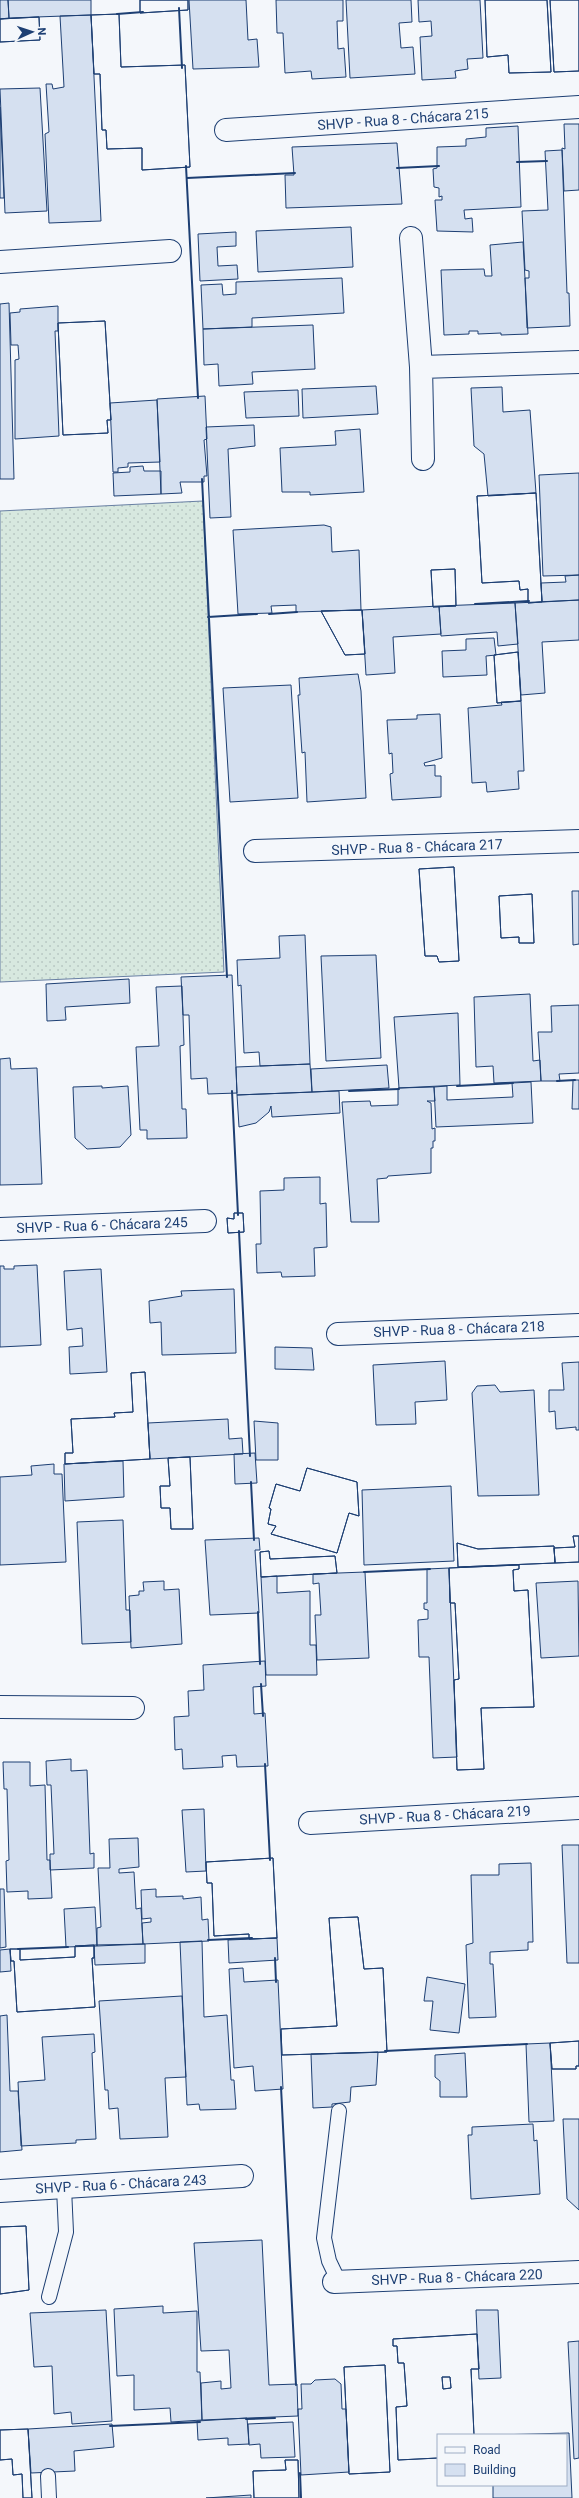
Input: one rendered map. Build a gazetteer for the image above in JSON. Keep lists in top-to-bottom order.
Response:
{
  "streets": {
    "street": [
      "SHVP - Rua 8 - Chácara 215",
      "SHVP - Rua 8 - Chácara 217",
      "SHVP - Rua 6 - Chácara 245",
      "SHVP - Rua 8 - Chácara 218",
      "SHVP - Rua 8 - Chácara 219",
      "SHVP - Rua 6 - Chácara 243",
      "SHVP - Rua 8 - Chácara 220"
    ]
  },
  "legend": ["Road", "Building"],
  "north": "right"
}
